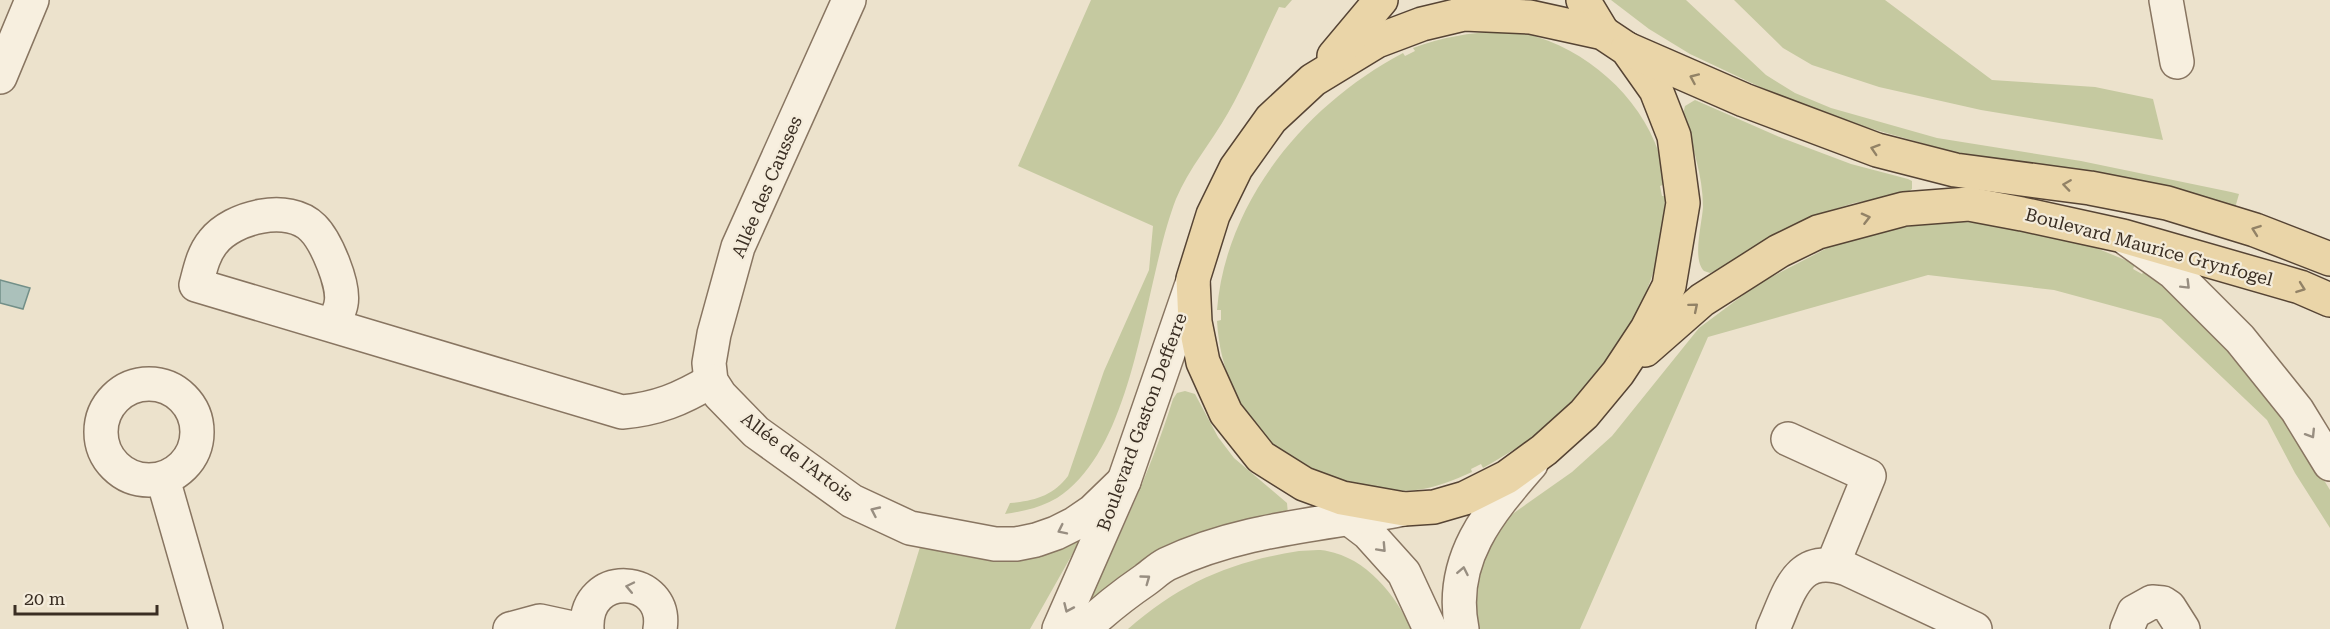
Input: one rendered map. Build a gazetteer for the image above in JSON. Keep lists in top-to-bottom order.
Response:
{
  "streets": {
    "main road": ["Boulevard Maurice Grynfogel"],
    "street": ["Allée des Causses", "Boulevard Gaston Defferre", "Allée de l'Artois"]
  },
  "crossings": [
    ["Allée des Causses", "Allée de l'Artois"],
    ["Boulevard Gaston Defferre", "Allée de l'Artois"]
  ],
  "one_way": ["Boulevard Gaston Defferre", "Allée de l'Artois"],
  "scale_bar": "20 m"
}
